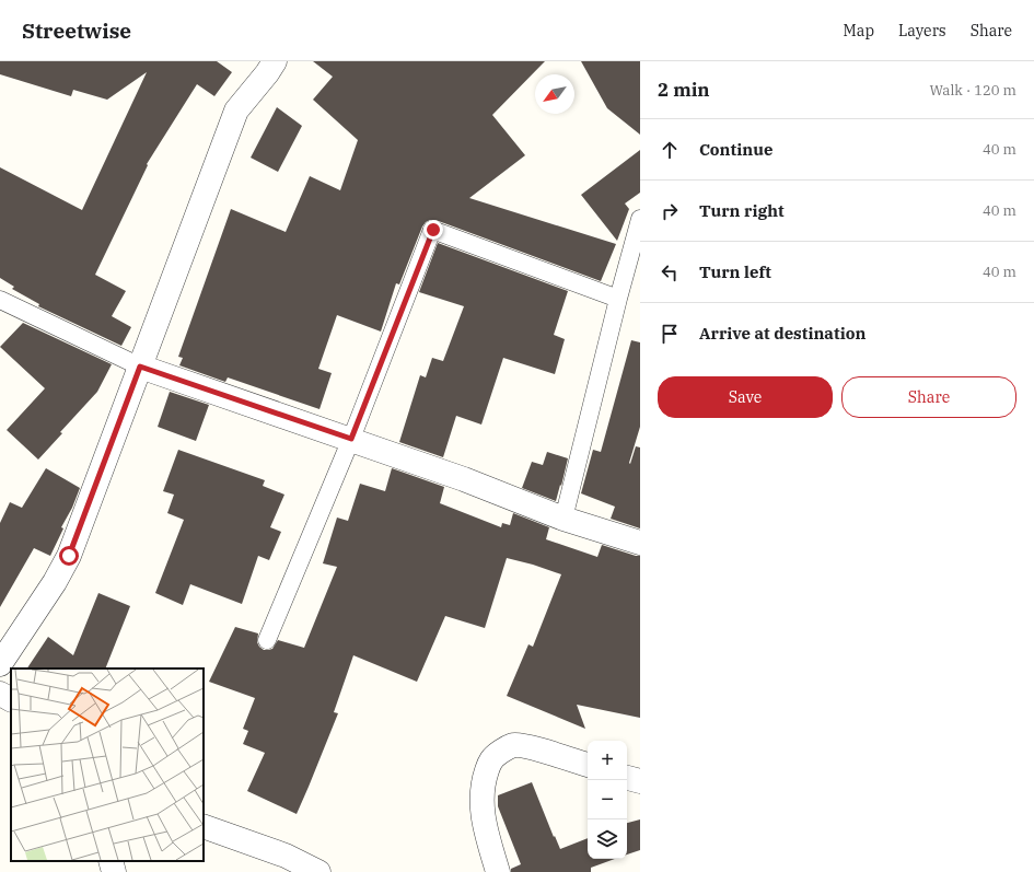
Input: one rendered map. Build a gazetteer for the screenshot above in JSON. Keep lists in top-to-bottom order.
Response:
{
  "north": "bottom left",
  "page": {
    "header": "Streetwise",
    "nav": ["Map", "Layers", "Share"],
    "heading": ["2 min", "Walk · 120 m"],
    "list": [
      ["Continue", "40 m"],
      ["Turn right", "40 m"],
      ["Turn left", "40 m"],
      "Arrive at destination"
    ],
    "buttons": ["Save", "Share"],
    "map_buttons": ["+", "−"]
  }
}
